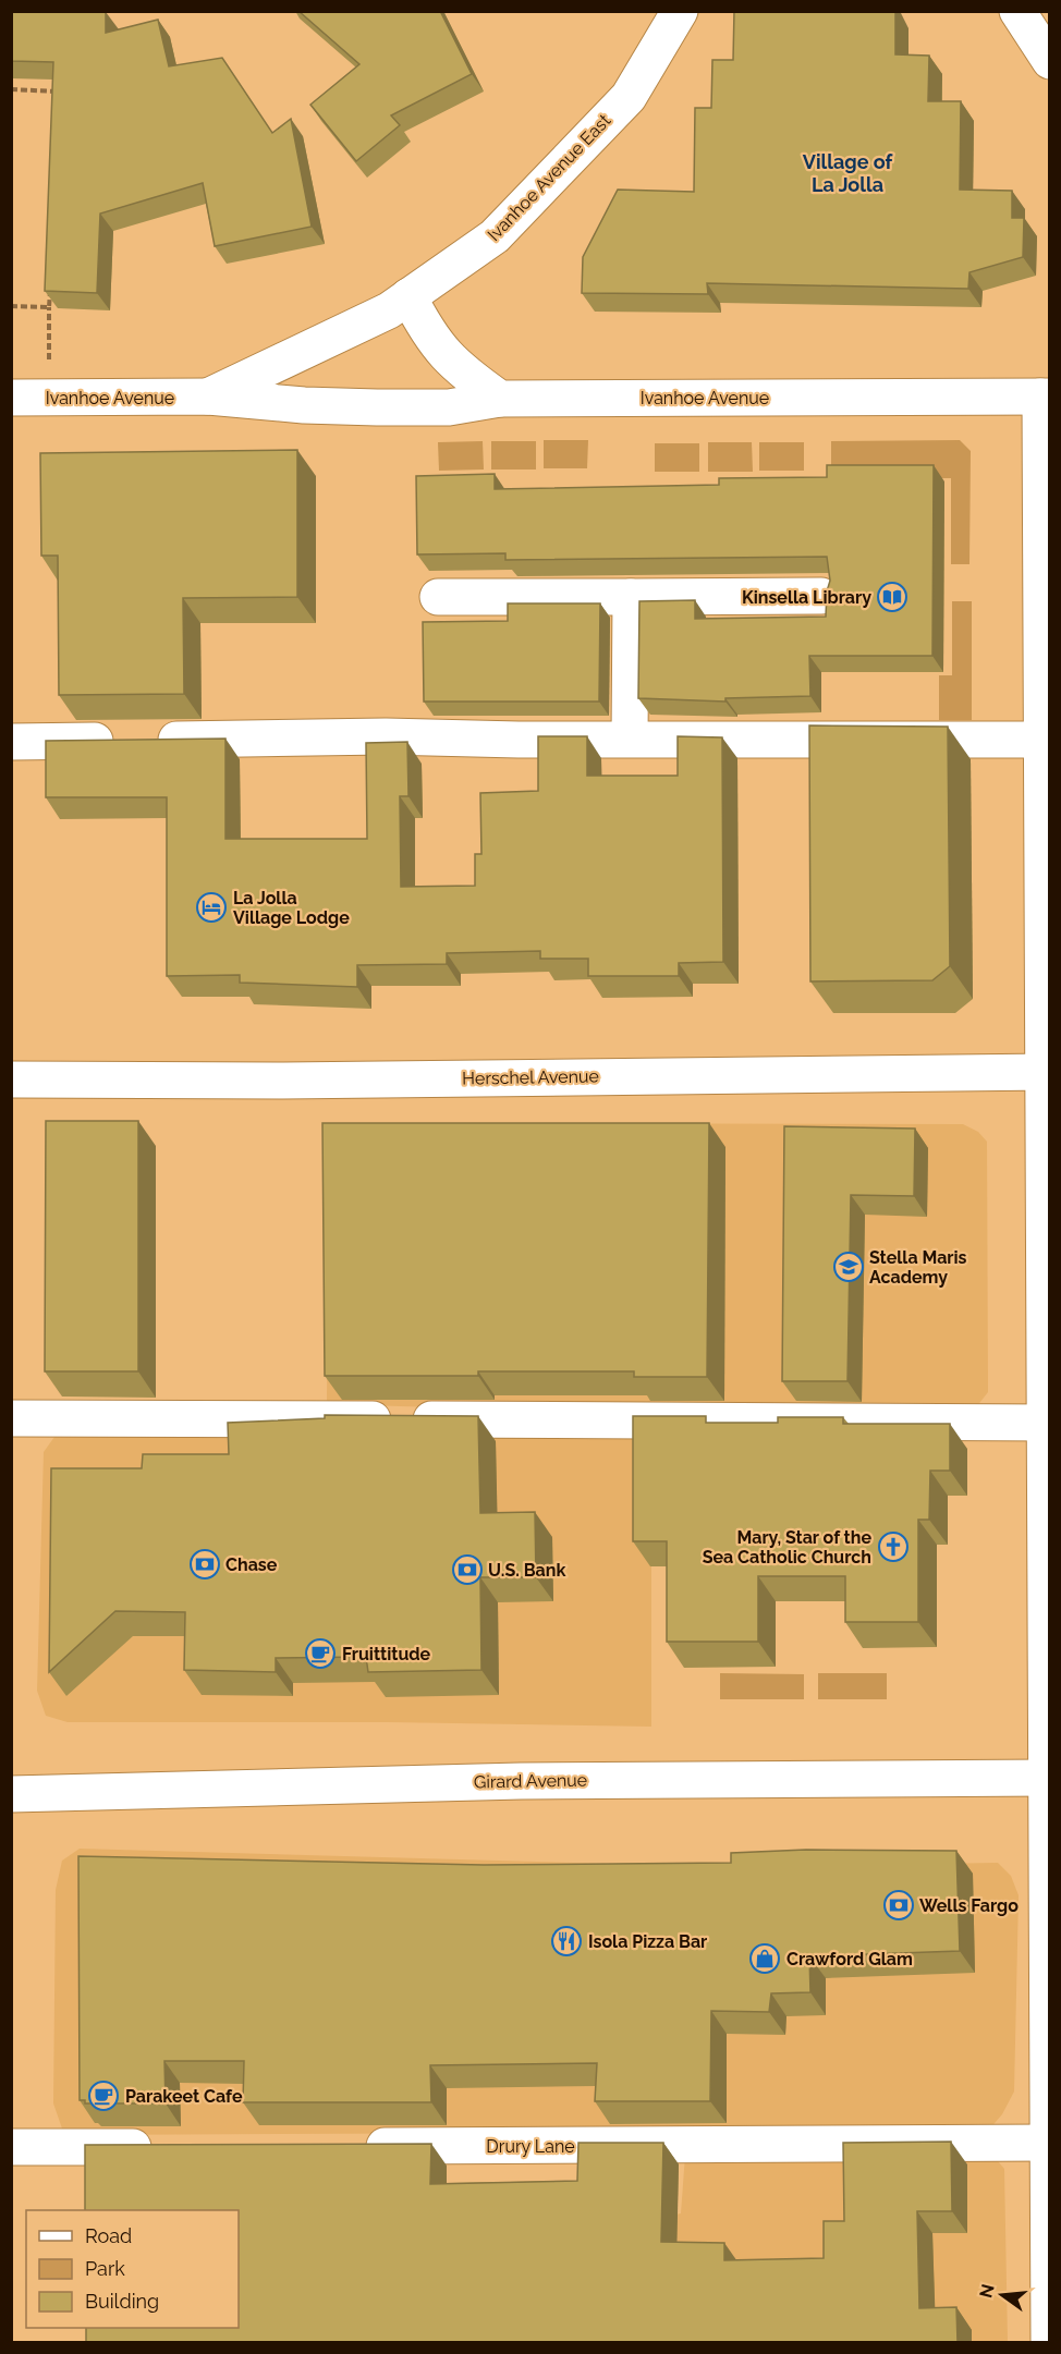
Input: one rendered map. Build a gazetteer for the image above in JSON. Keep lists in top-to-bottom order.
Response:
{
  "streets": {
    "street": [
      "Ivanhoe Avenue East",
      "Ivanhoe Avenue",
      "Herschel Avenue",
      "Girard Avenue",
      "Drury Lane"
    ]
  },
  "crossings": [
    ["Ivanhoe Avenue East", "Ivanhoe Avenue"]
  ],
  "districts": ["Village of La Jolla"],
  "places": {
    "library": ["Kinsella Library"],
    "hotel": ["La Jolla Village Lodge"],
    "school or university": ["Stella Maris Academy"],
    "church": ["Mary, Star of the Sea Catholic Church"],
    "bank": ["Chase", "U.S. Bank", "Wells Fargo"],
    "cafe": ["Fruittitude", "Parakeet Cafe"],
    "restaurant": ["Isola Pizza Bar"],
    "shop": ["Crawford Glam"]
  },
  "legend": ["Road", "Park", "Building"],
  "north": "left"
}
